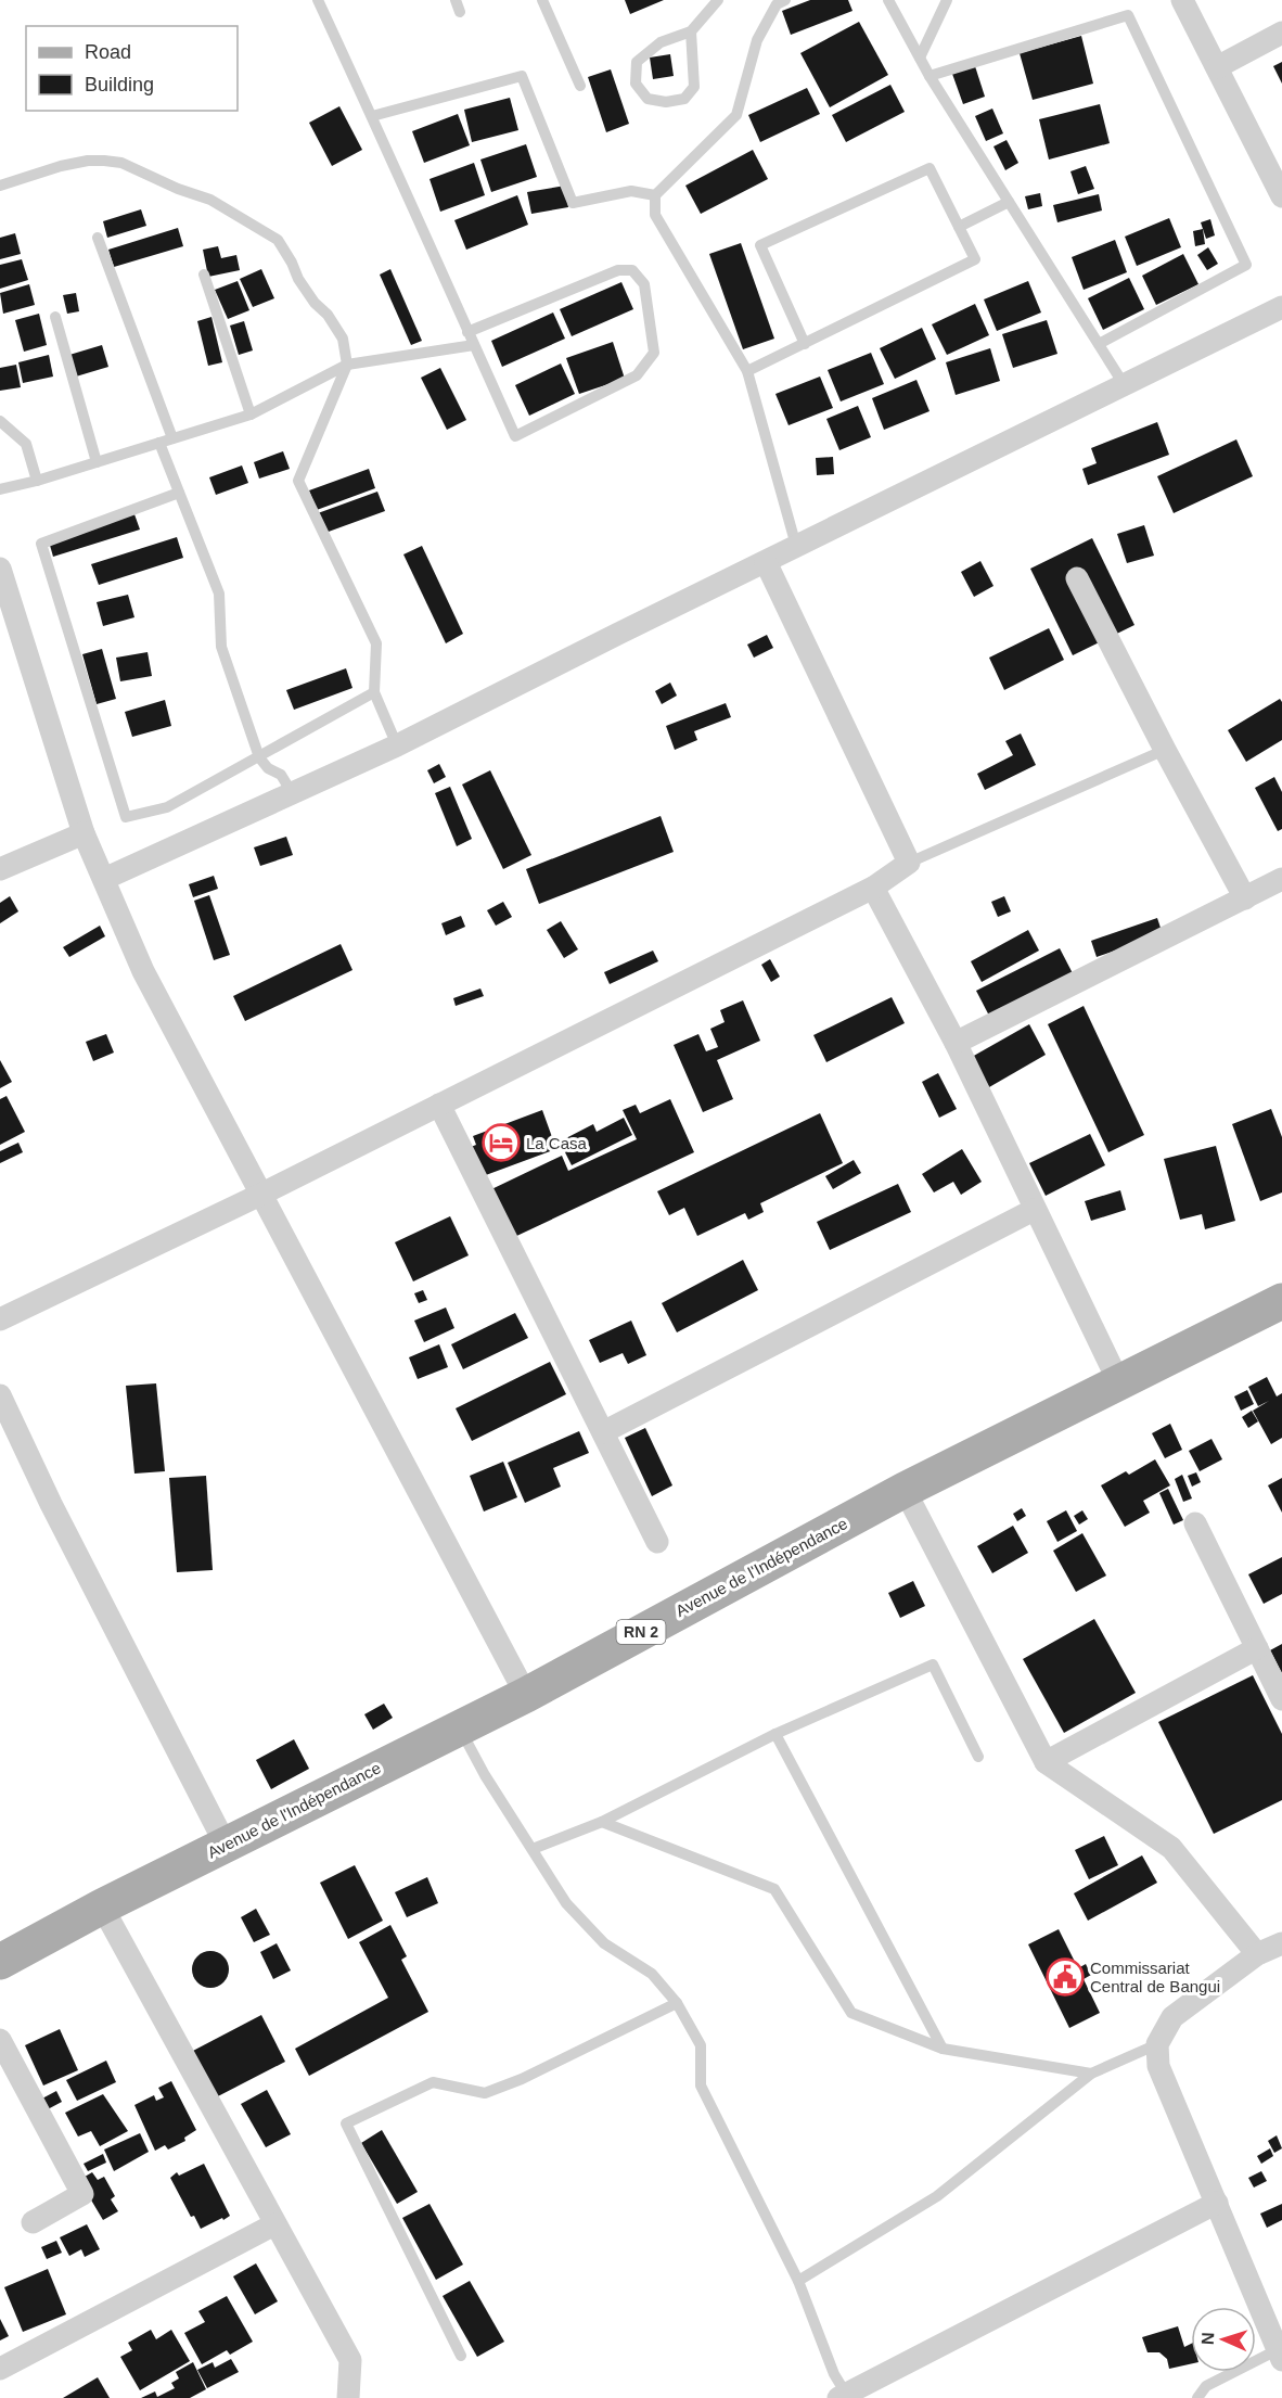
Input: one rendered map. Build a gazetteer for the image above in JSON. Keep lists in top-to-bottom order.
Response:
{
  "streets": {
    "main road": ["Avenue de l'Indépendance", "RN 2"]
  },
  "places": {
    "hotel": ["La Casa"],
    "public building": ["Commissariat Central de Bangui"]
  },
  "legend": ["Road", "Building"],
  "north": "left"
}
